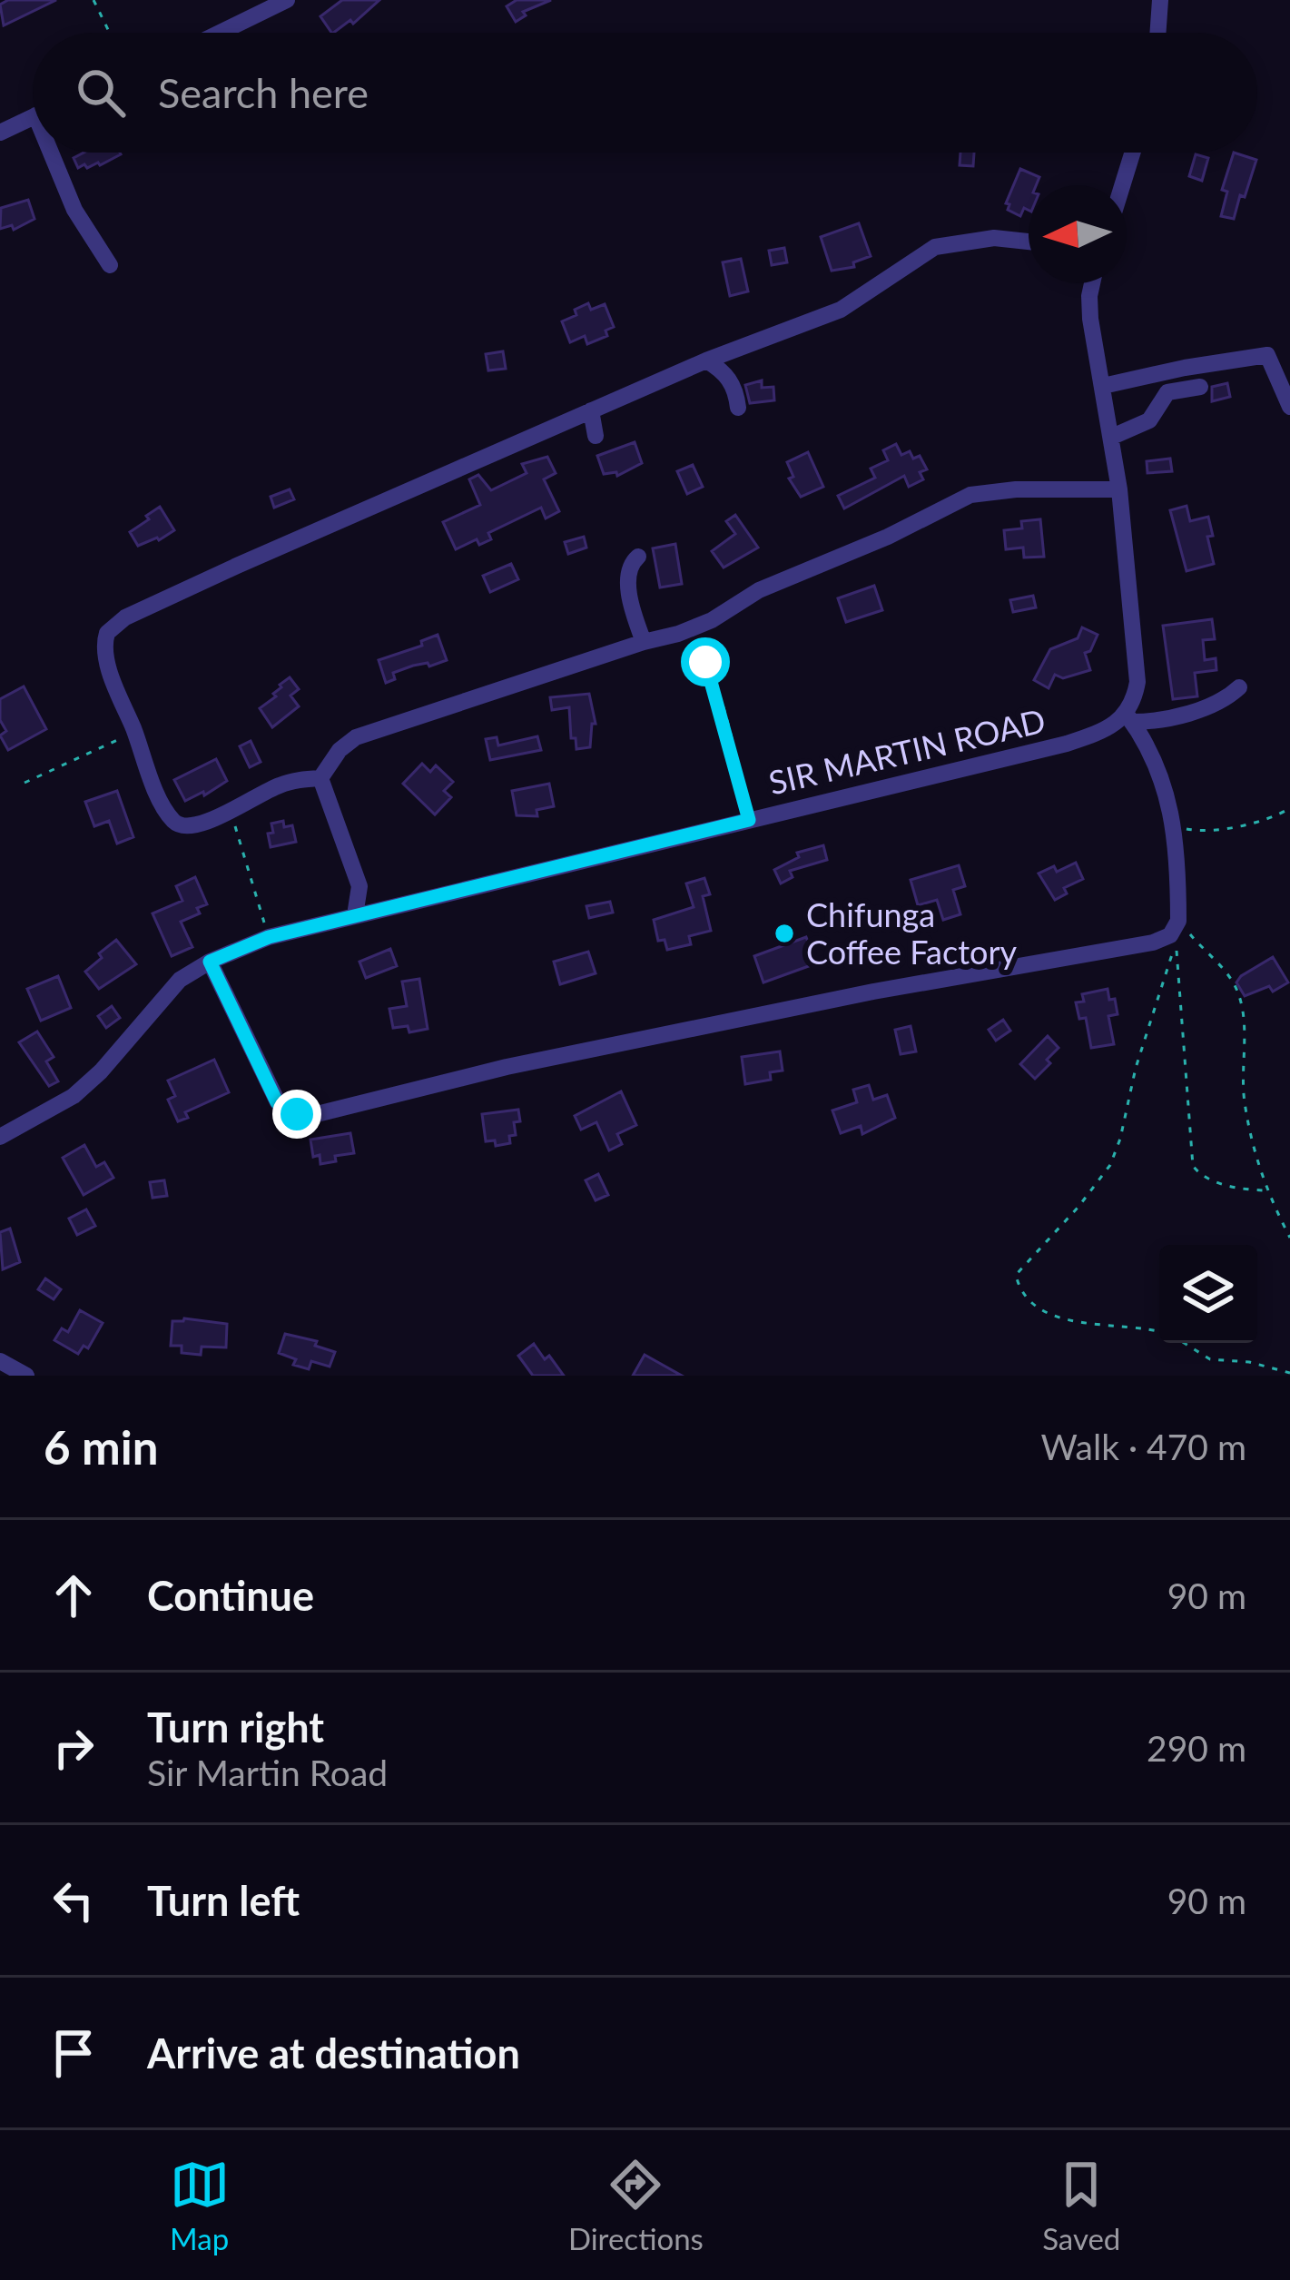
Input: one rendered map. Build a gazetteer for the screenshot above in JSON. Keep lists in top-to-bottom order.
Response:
{
  "streets": {
    "street": ["SIR MARTIN ROAD"]
  },
  "places": ["Chifunga Coffee Factory"],
  "north": "left",
  "page": {
    "search": "Search here",
    "heading": ["6 min", "Walk · 470 m"],
    "list": [
      ["Continue", "90 m"],
      ["Turn right", "Sir Martin Road", "290 m"],
      ["Turn left", "90 m"],
      "Arrive at destination"
    ],
    "nav": ["Map", "Directions", "Saved"]
  }
}
